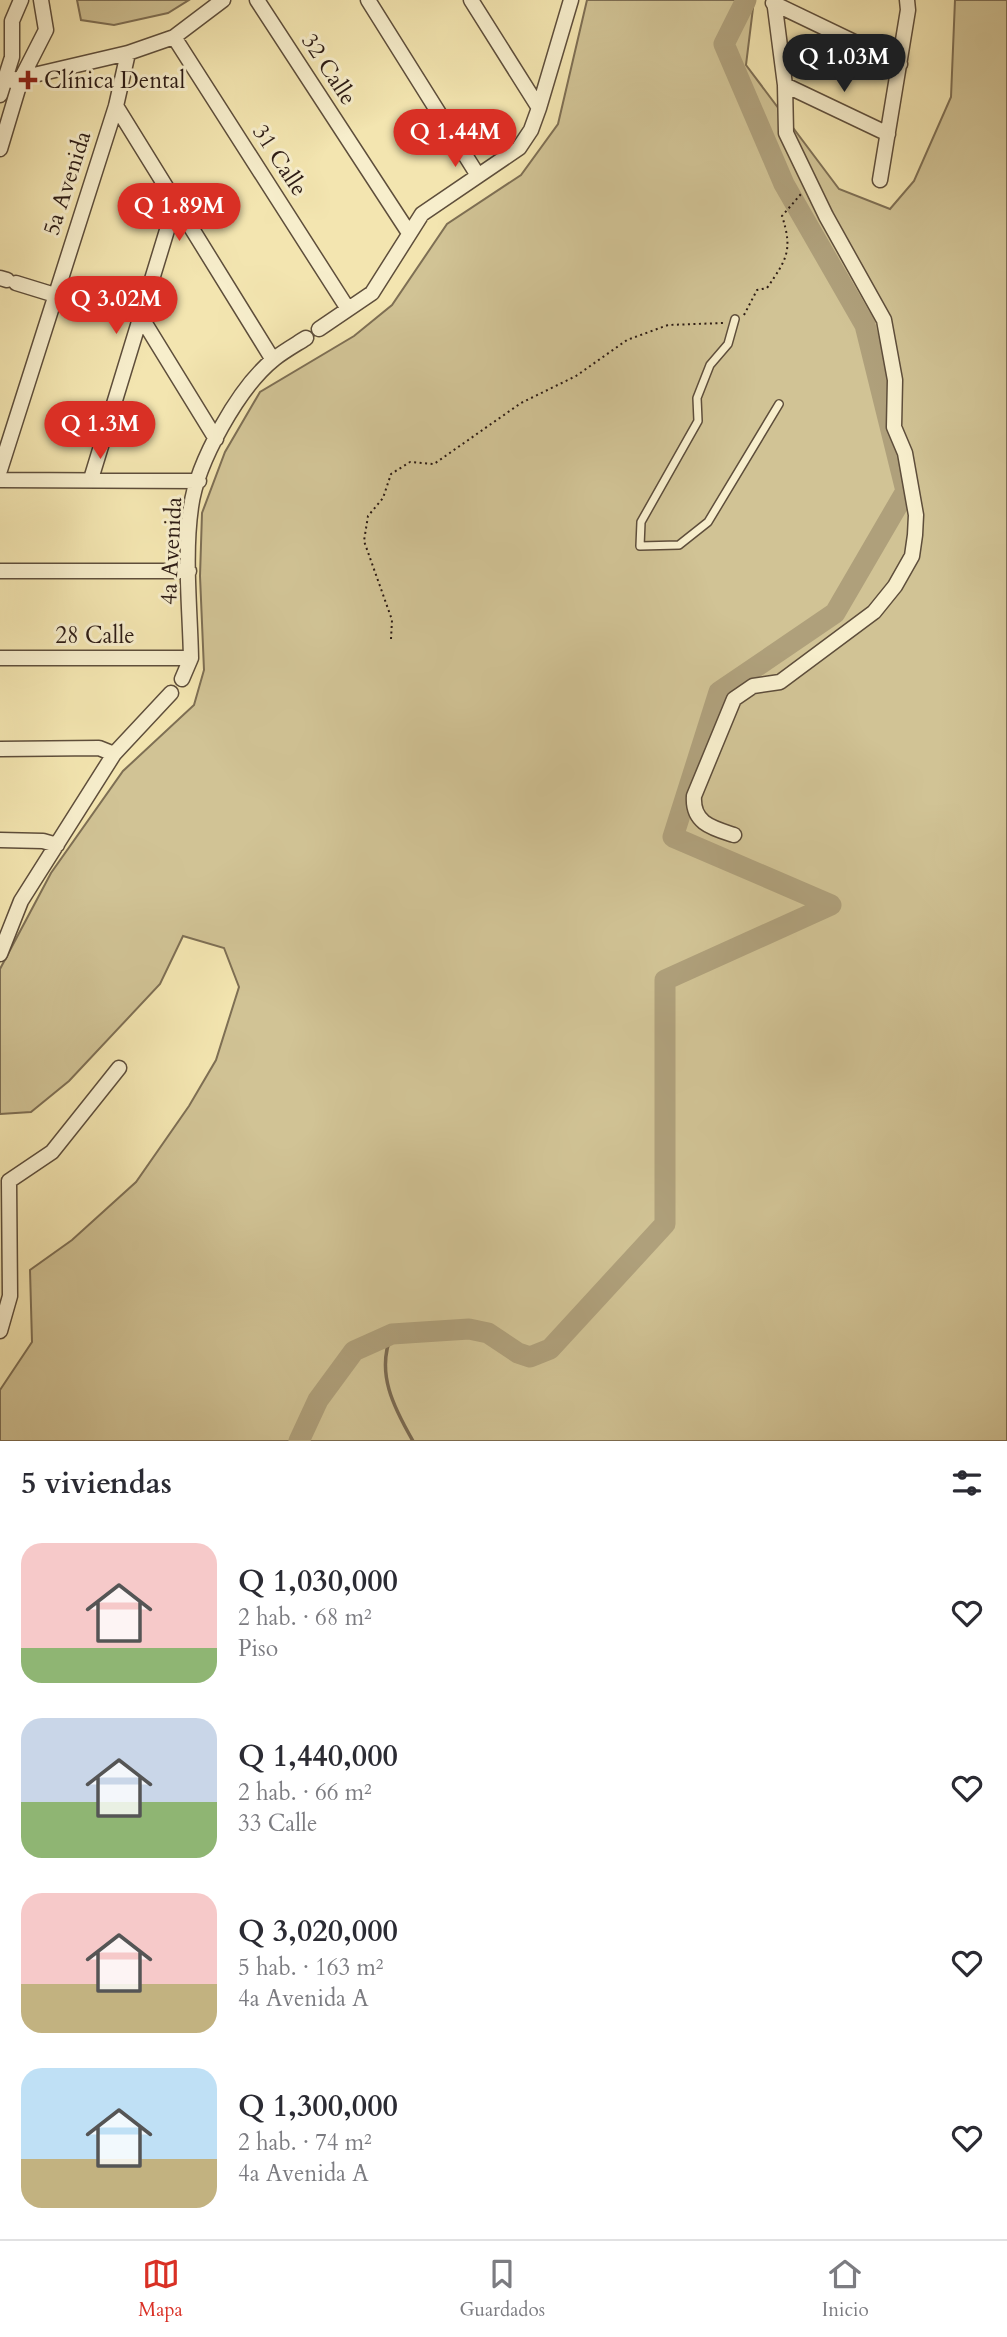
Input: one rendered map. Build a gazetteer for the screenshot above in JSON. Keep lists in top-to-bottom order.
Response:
{
  "streets": {
    "street": [
      "32 Calle",
      "31 Calle",
      "5a Avenida",
      "4a Avenida",
      "28 Calle"
    ]
  },
  "crossings": [
    ["4a Avenida", "28 Calle"]
  ],
  "places": {
    "health": ["Clínica Dental"]
  },
  "page": {
    "price": [
      "Q 1.03M",
      "Q 1.44M",
      "Q 1.89M",
      "Q 3.02M",
      "Q 1.3M"
    ],
    "heading": "5 viviendas",
    "list": [
      {
        "name": "Q 1,030,000",
        "note": "2 hab. · 68 m² · Piso"
      },
      {
        "name": "Q 1,440,000",
        "note": "2 hab. · 66 m² · 33 Calle"
      },
      {
        "name": "Q 3,020,000",
        "note": "5 hab. · 163 m² · 4a Avenida A"
      },
      {
        "name": "Q 1,300,000",
        "note": "2 hab. · 74 m² · 4a Avenida A"
      }
    ],
    "tabs": ["Mapa", "Guardados", "Inicio"]
  }
}
